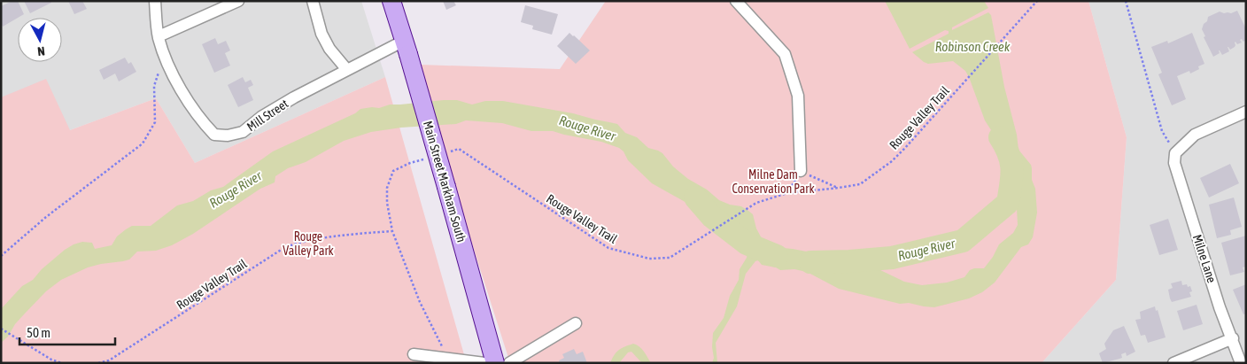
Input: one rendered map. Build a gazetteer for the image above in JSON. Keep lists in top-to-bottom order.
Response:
{
  "streets": {
    "main road": ["Main Street Markham South"],
    "street": ["Mill Street", "Milne Lane"],
    "path": ["Rouge Valley Trail"]
  },
  "crossings": [
    ["Mill Street", "Main Street Markham South"]
  ],
  "water": ["Robinson Creek", "Rouge River"],
  "parks": ["Milne Dam Conservation Park", "Rouge Valley Park"],
  "scale_bar": "50 m",
  "north": "bottom"
}
